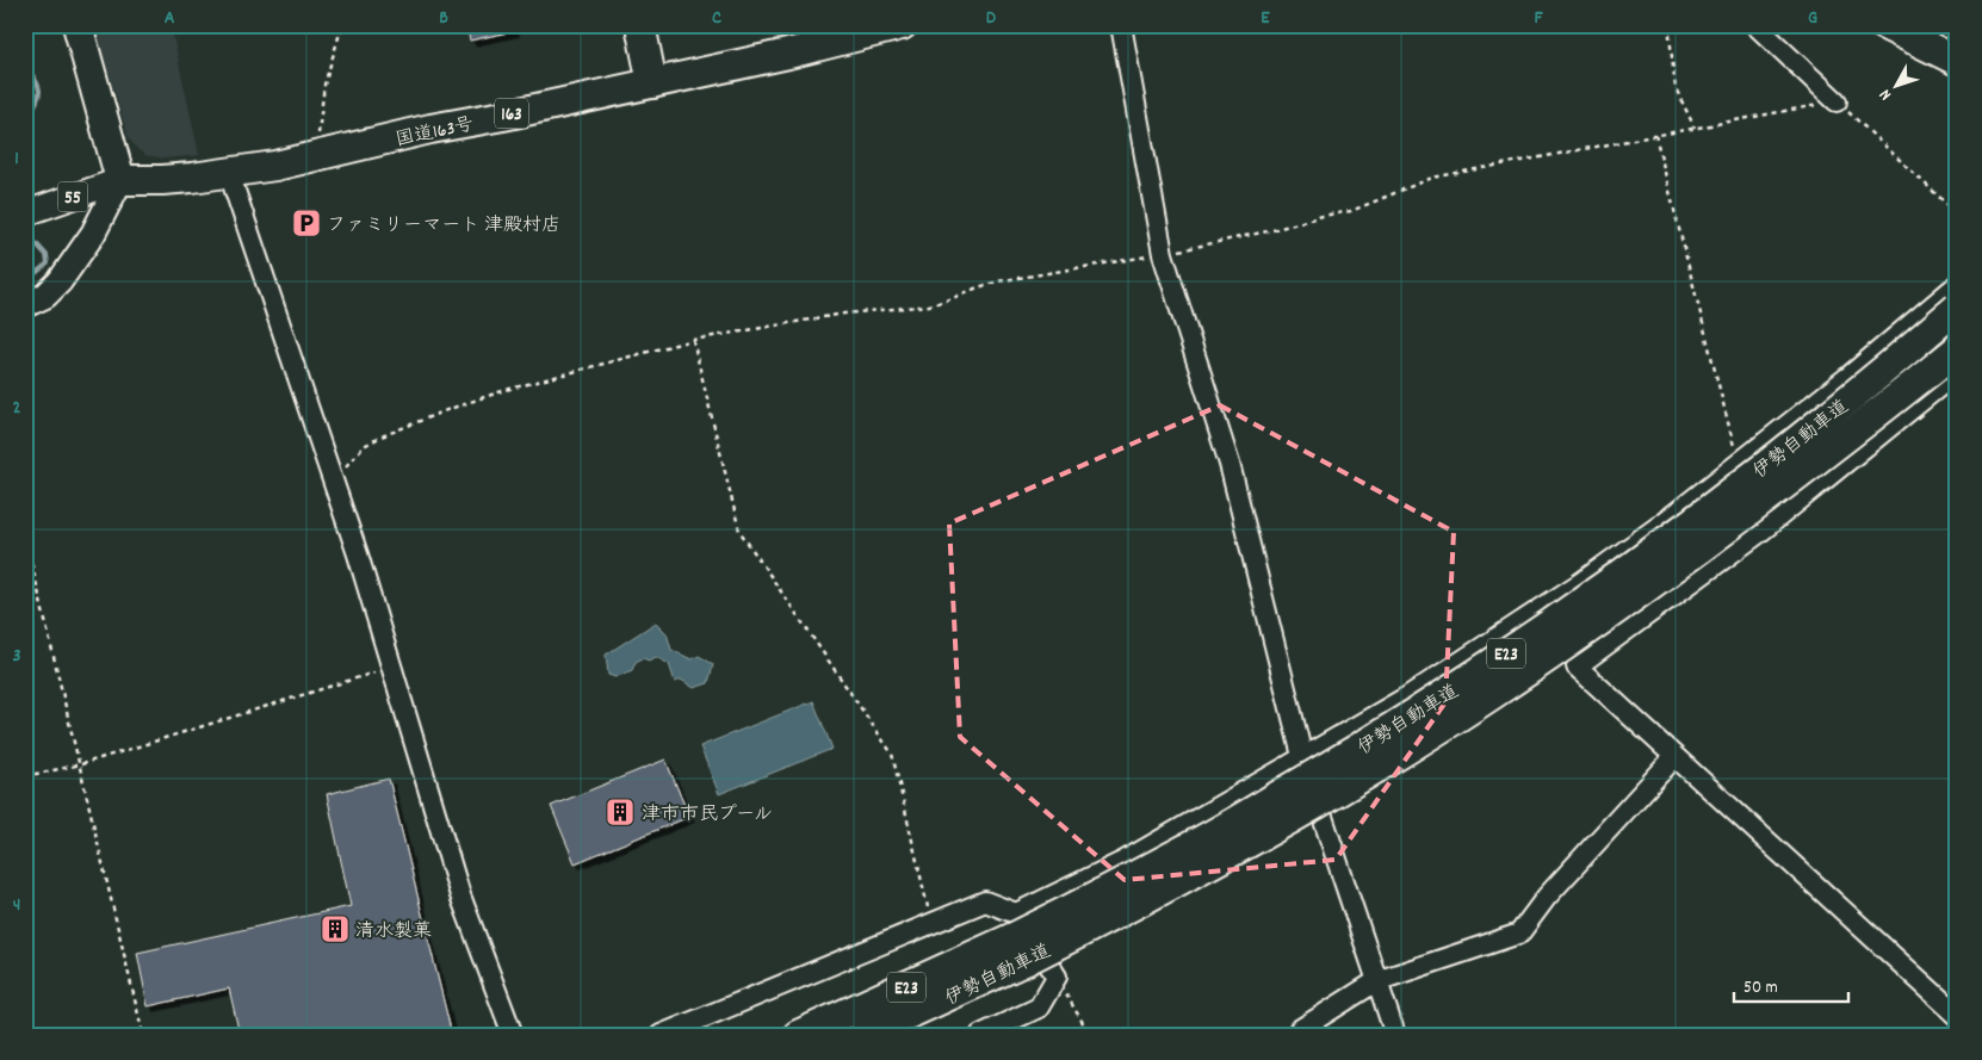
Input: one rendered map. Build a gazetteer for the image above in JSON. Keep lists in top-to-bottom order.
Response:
{
  "streets": {
    "highway": [
      "163",
      "国道163号",
      "伊勢自動車道",
      "E23"
    ],
    "main road": ["55"]
  },
  "crossings": [
    ["国道163号", "55"]
  ],
  "places": {
    "parking": ["ファミリーマート 津殿村店"],
    "building": ["津市市民プール", "清水製菓"]
  },
  "scale_bar": "50 m",
  "north": "bottom left",
  "grid": {
    "columns": [
      "A",
      "B",
      "C",
      "D",
      "E",
      "F",
      "G"
    ],
    "rows": [
      "1",
      "2",
      "3",
      "4"
    ]
  }
}
